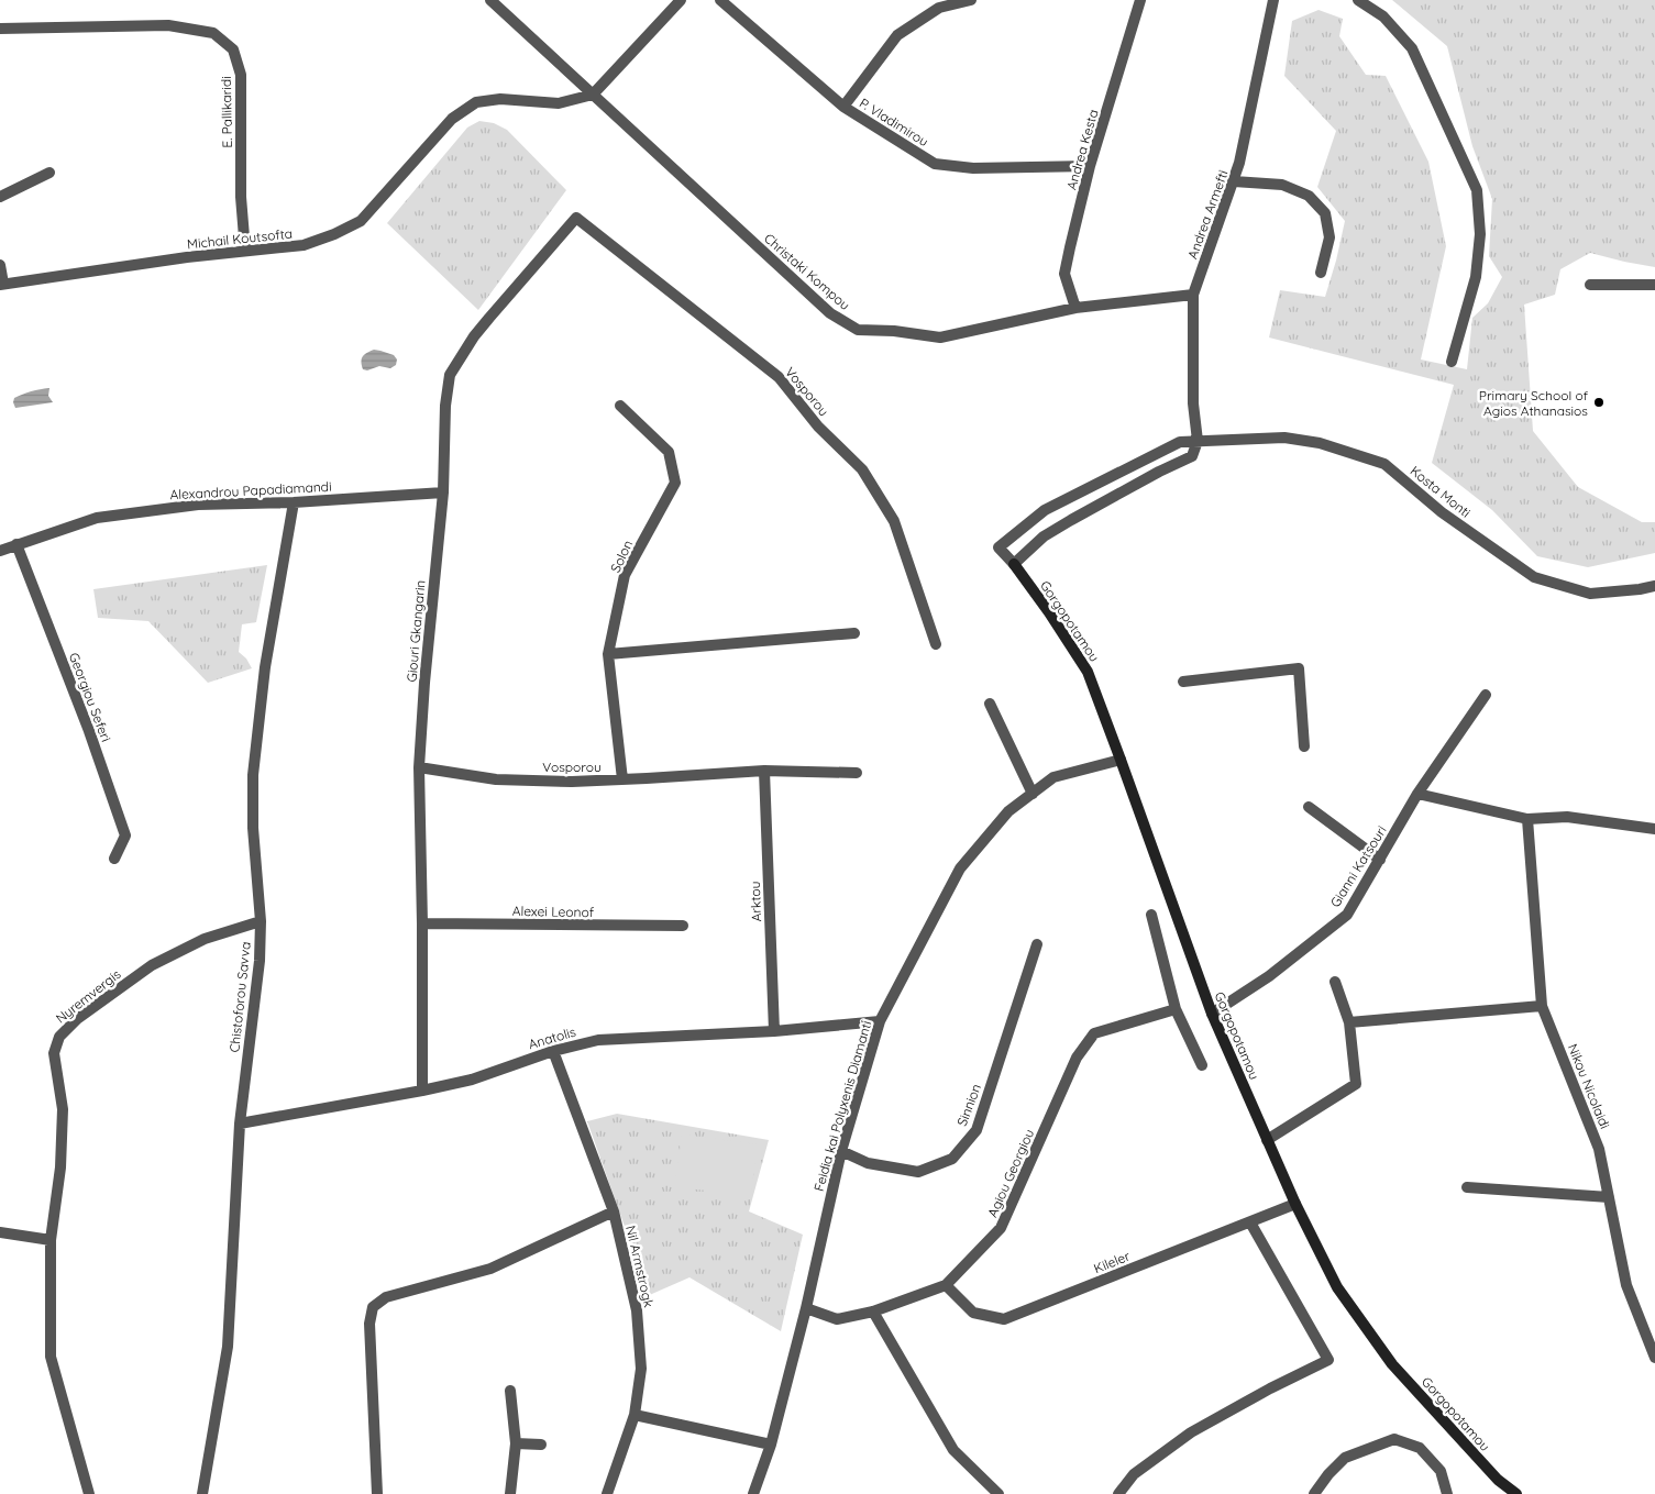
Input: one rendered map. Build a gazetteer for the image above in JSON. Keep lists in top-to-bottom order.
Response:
{
  "streets": {
    "street": [
      "E. Pallikaridi",
      "P. Vladimirou",
      "Andrea Kesta",
      "Andrea Armefti",
      "Michail Koutsofta",
      "Christaki Kompou",
      "Vosporou",
      "Alexandrou Papadiamandi",
      "Kosta Monti",
      "Solon",
      "Gorgopotamou",
      "Giouri Gkangarin",
      "Georgiou Seferi",
      "Gianni Katsouri",
      "Arktou",
      "Alexei Leonof",
      "Nyremvergis",
      "Chistoforou Savva",
      "Anatolis",
      "Nikou Nicolaidi",
      "Sinnion",
      "Feidia kai Polyxenis Diamanti",
      "Agiou Georgiou",
      "Kileler",
      "Nil Armstrogk"
    ]
  },
  "crossings": [
    ["E. Pallikaridi", "Michail Koutsofta"],
    ["P. Vladimirou", "Andrea Kesta"],
    ["Andrea Kesta", "Christaki Kompou"],
    ["Andrea Armefti", "Christaki Kompou"],
    ["Andrea Armefti", "Kosta Monti"],
    ["Michail Koutsofta", "Christaki Kompou"],
    ["Vosporou", "Solon"],
    ["Vosporou", "Giouri Gkangarin"],
    ["Vosporou", "Arktou"],
    ["Alexandrou Papadiamandi", "Giouri Gkangarin"],
    ["Alexandrou Papadiamandi", "Georgiou Seferi"],
    ["Alexandrou Papadiamandi", "Chistoforou Savva"],
    ["Kosta Monti", "Gorgopotamou"],
    ["Gorgopotamou", "Gianni Katsouri"],
    ["Gorgopotamou", "Feidia kai Polyxenis Diamanti"],
    ["Gorgopotamou", "Kileler"],
    ["Giouri Gkangarin", "Alexei Leonof"],
    ["Giouri Gkangarin", "Anatolis"],
    ["Arktou", "Anatolis"],
    ["Nyremvergis", "Chistoforou Savva"],
    ["Chistoforou Savva", "Anatolis"],
    ["Anatolis", "Feidia kai Polyxenis Diamanti"],
    ["Anatolis", "Nil Armstrogk"],
    ["Sinnion", "Feidia kai Polyxenis Diamanti"],
    ["Feidia kai Polyxenis Diamanti", "Agiou Georgiou"],
    ["Agiou Georgiou", "Kileler"]
  ],
  "places": ["Primary School of Agios Athanasios"]
}
